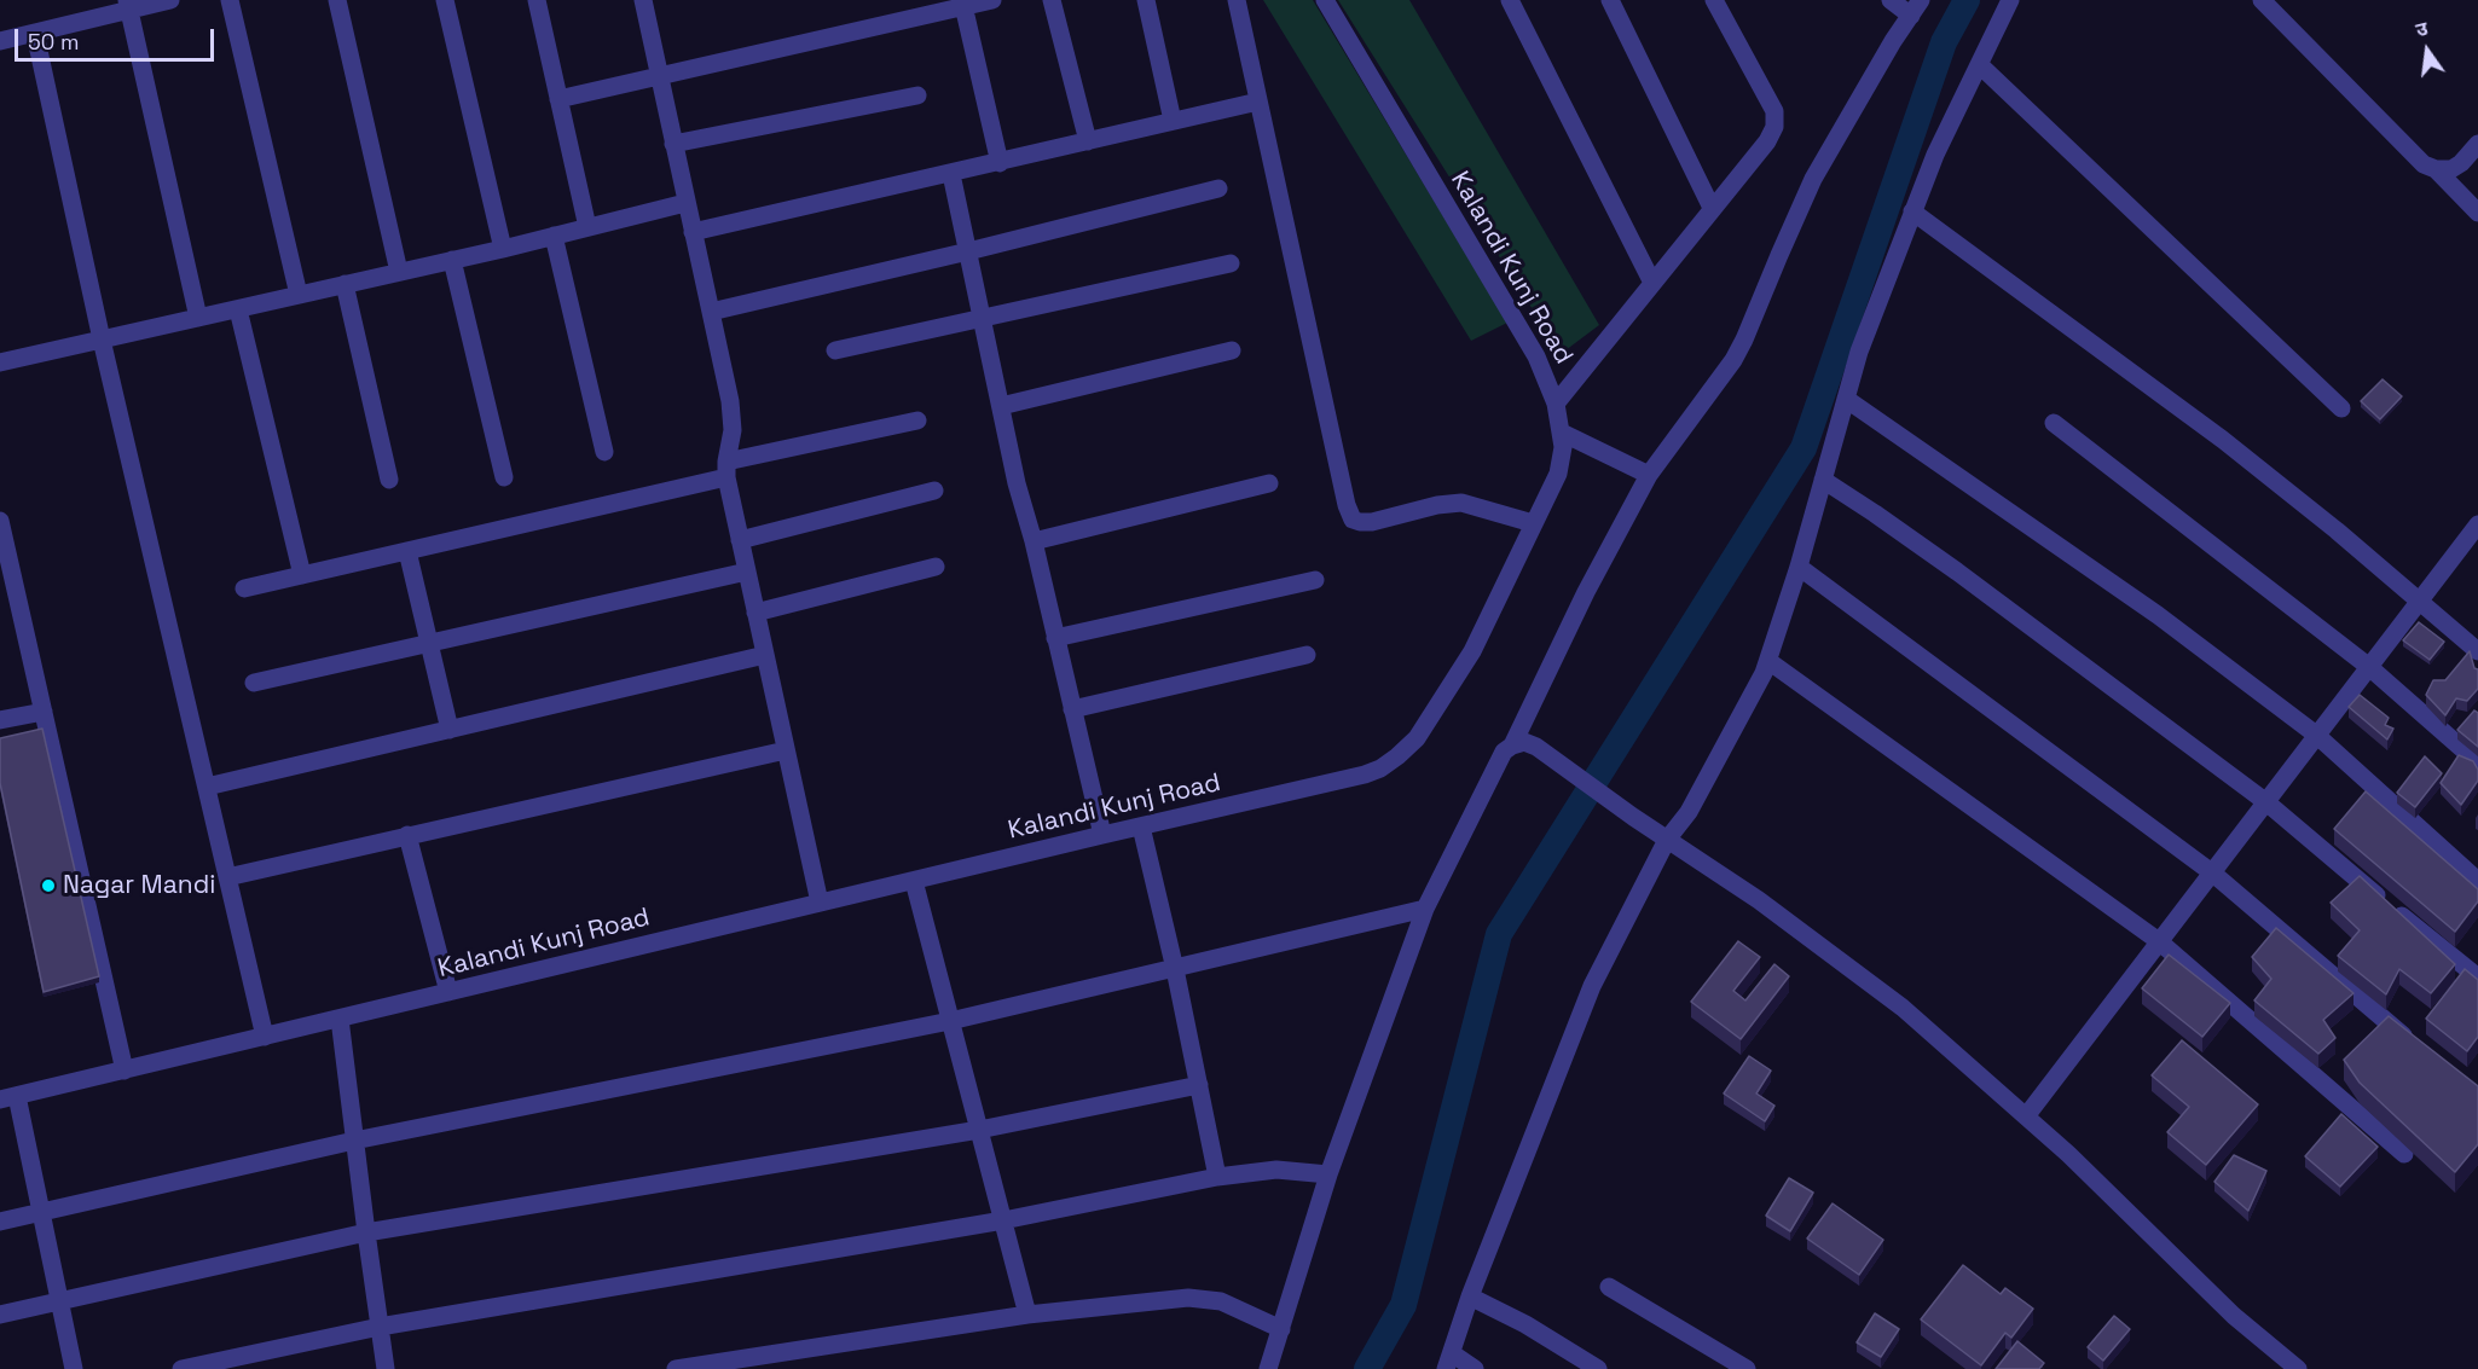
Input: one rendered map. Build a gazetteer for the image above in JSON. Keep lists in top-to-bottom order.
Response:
{
  "streets": {
    "street": ["Kalandi Kunj Road"]
  },
  "places": ["Nagar Mandi"],
  "scale_bar": "50 m",
  "north": "top"
}
